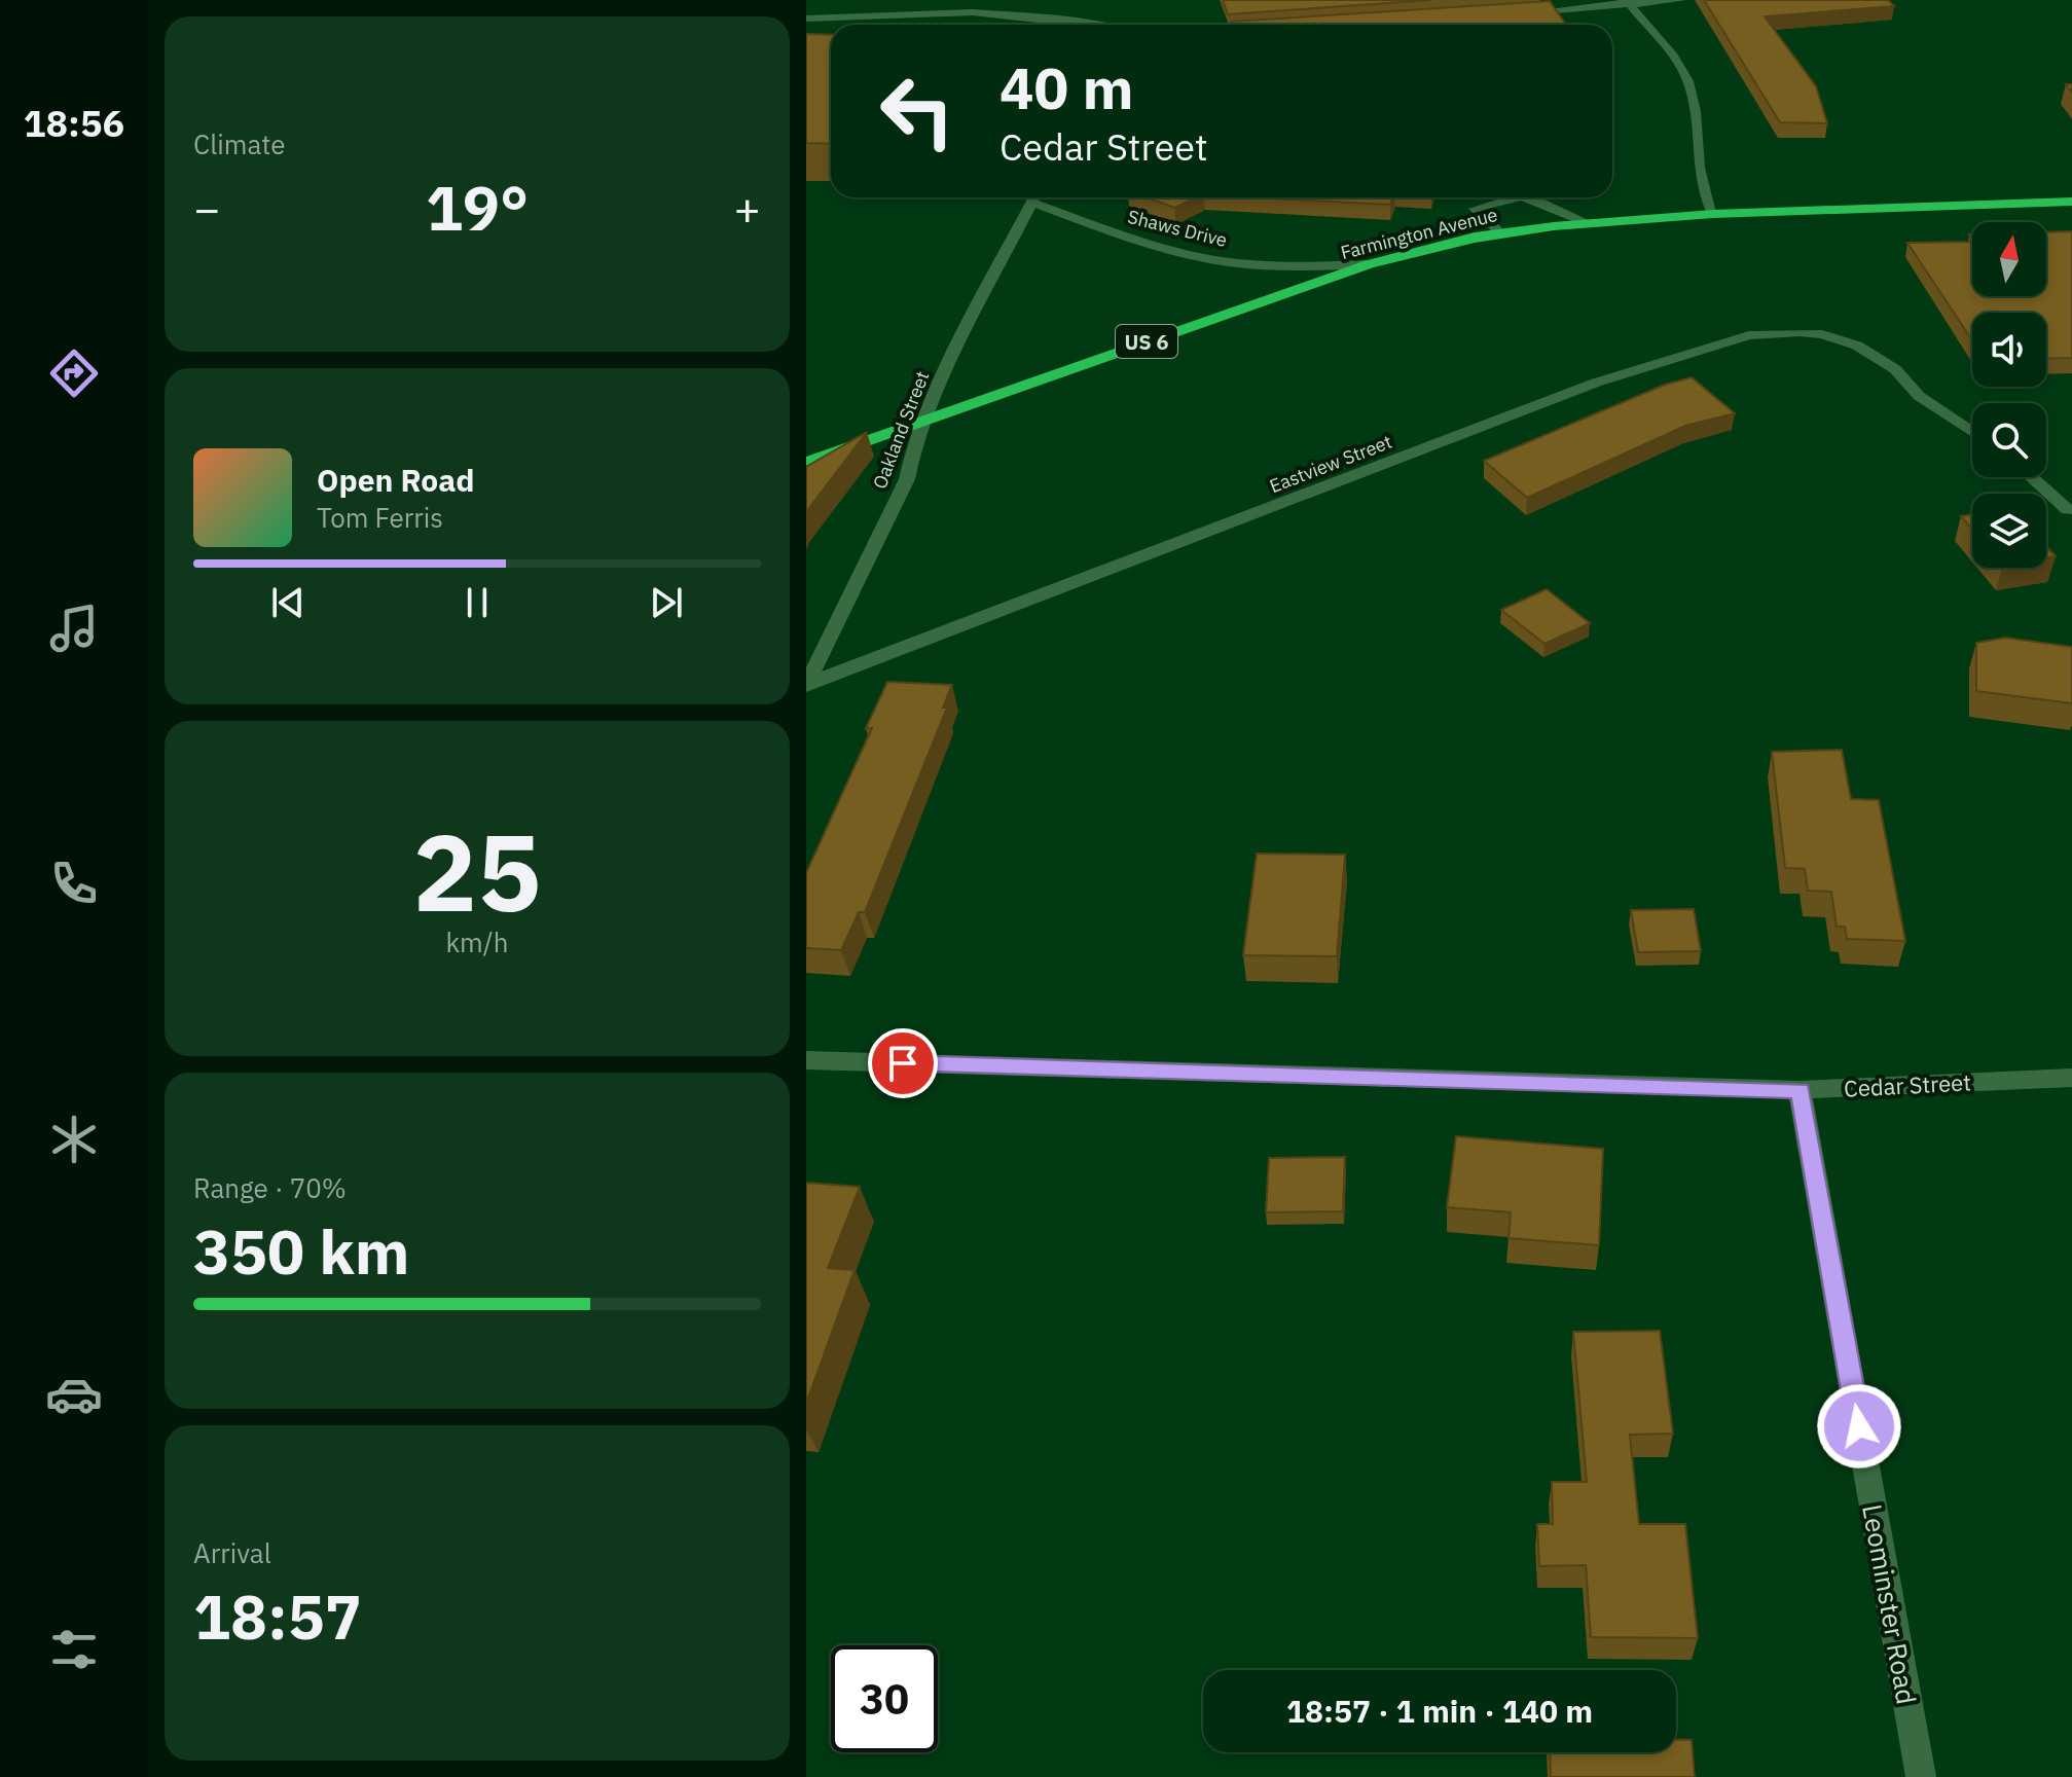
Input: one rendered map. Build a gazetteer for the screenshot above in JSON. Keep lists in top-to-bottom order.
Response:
{
  "streets": {
    "highway": ["Farmington Avenue", "US 6"],
    "street": [
      "Shaws Drive",
      "Oakland Street",
      "Eastview Street",
      "Cedar Street",
      "Leominster Road"
    ]
  },
  "crossings": [
    ["Shaws Drive", "Farmington Avenue"],
    ["Farmington Avenue", "Oakland Street"],
    ["Oakland Street", "Eastview Street"],
    ["Cedar Street", "Leominster Road"]
  ],
  "north": "top",
  "page": {
    "tabs": "18:56",
    "tile": [
      "Climate",
      ["25", "km/h"],
      ["Range · 70%", "350 km"],
      ["Arrival", "18:57"]
    ],
    "turn": ["40 m", "Cedar Street"],
    "heat": ["−", "19°", "+"],
    "song": ["Open Road", "Tom Ferris"],
    "limit": "30",
    "trip": "18:57 · 1 min · 140 m"
  }
}
